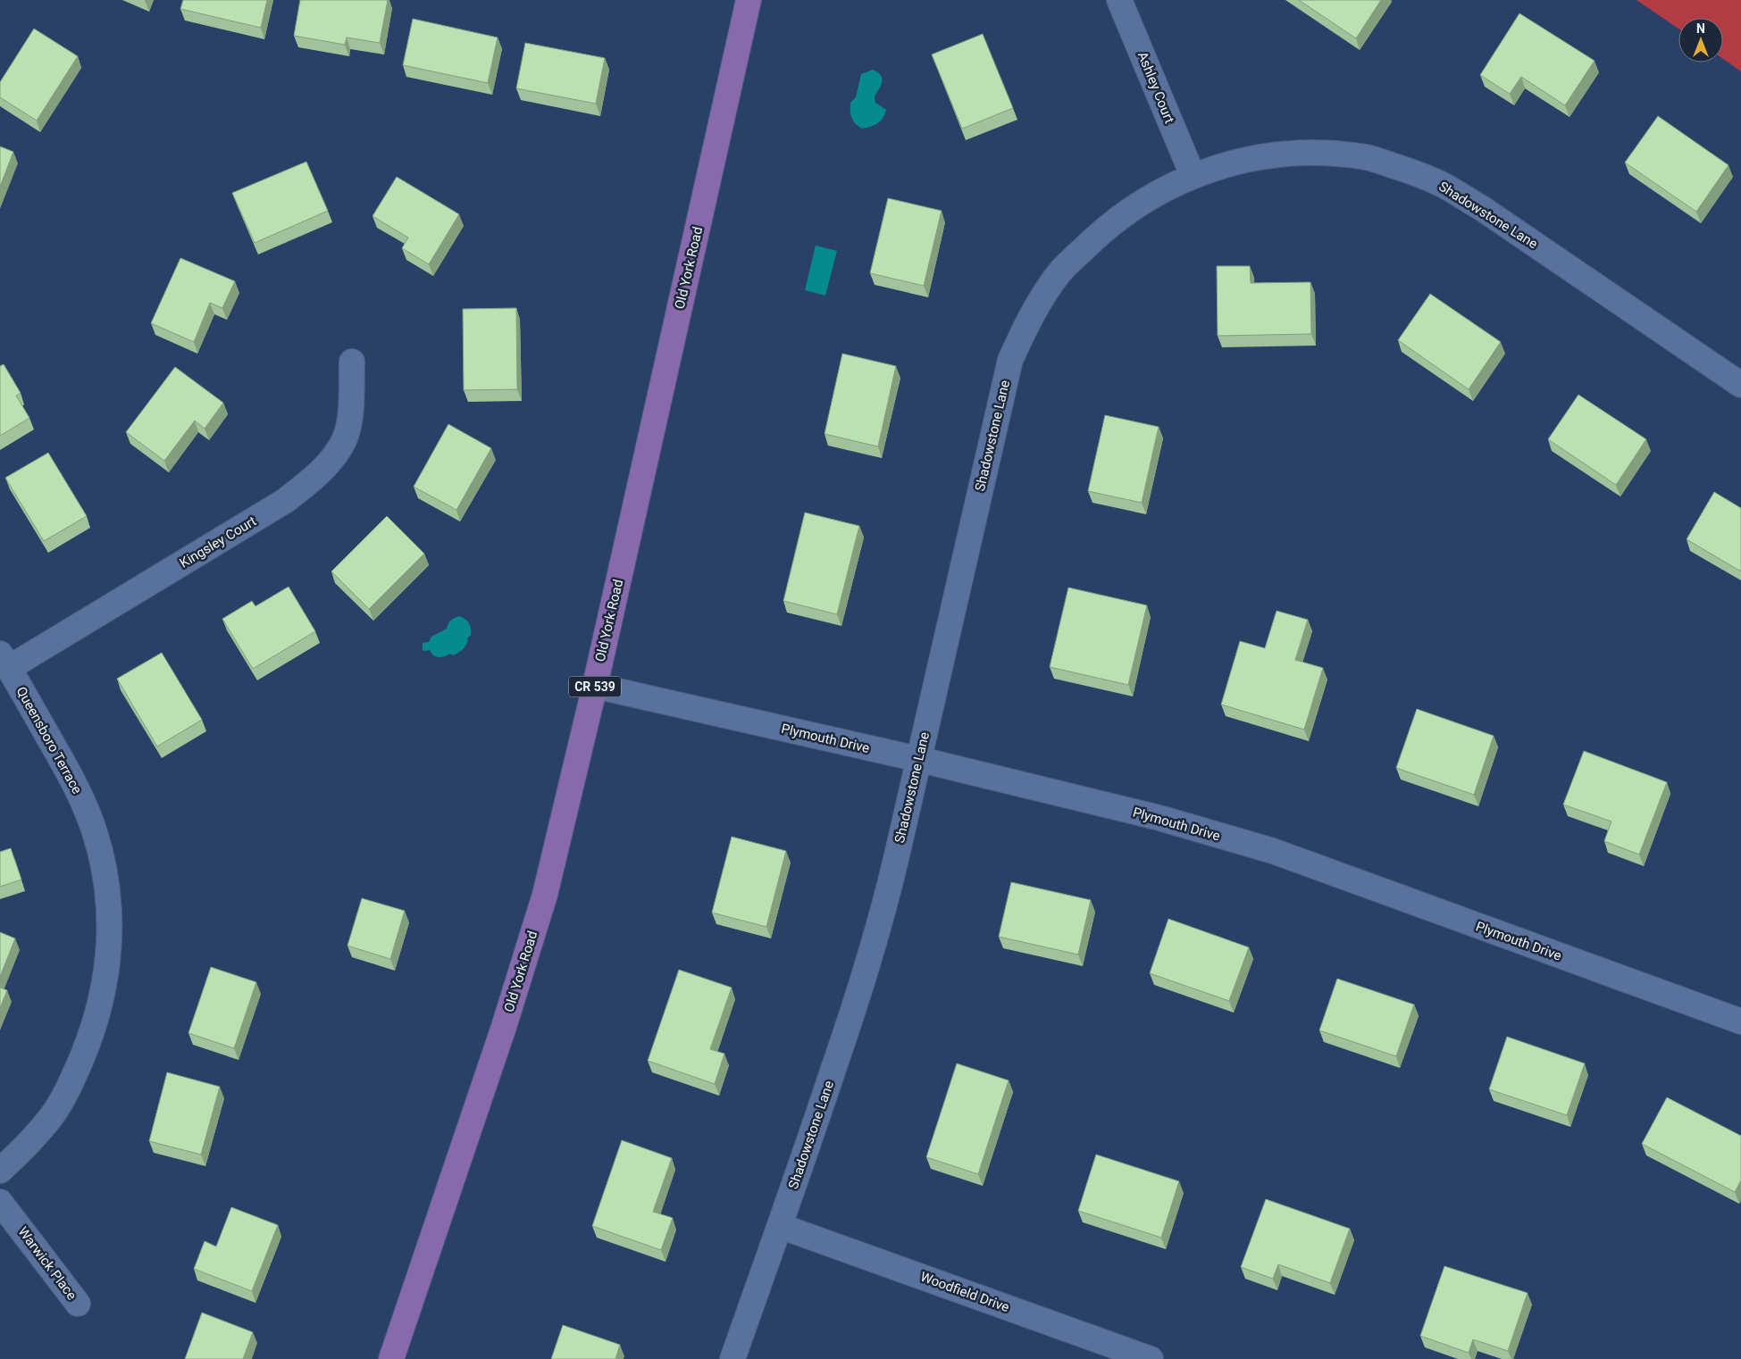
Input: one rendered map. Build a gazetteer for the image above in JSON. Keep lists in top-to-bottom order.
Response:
{
  "streets": {
    "main road": ["Old York Road", "CR 539"],
    "street": [
      "Ashley Court",
      "Shadowstone Lane",
      "Kingsley Court",
      "Plymouth Drive",
      "Queensboro Terrace",
      "Warwick Place",
      "Woodfield Drive"
    ]
  },
  "crossings": [
    ["Ashley Court", "Shadowstone Lane"],
    ["Shadowstone Lane", "Plymouth Drive"],
    ["Shadowstone Lane", "Woodfield Drive"],
    ["Old York Road", "Plymouth Drive"],
    ["Kingsley Court", "Queensboro Terrace"]
  ],
  "north": "top"
}
